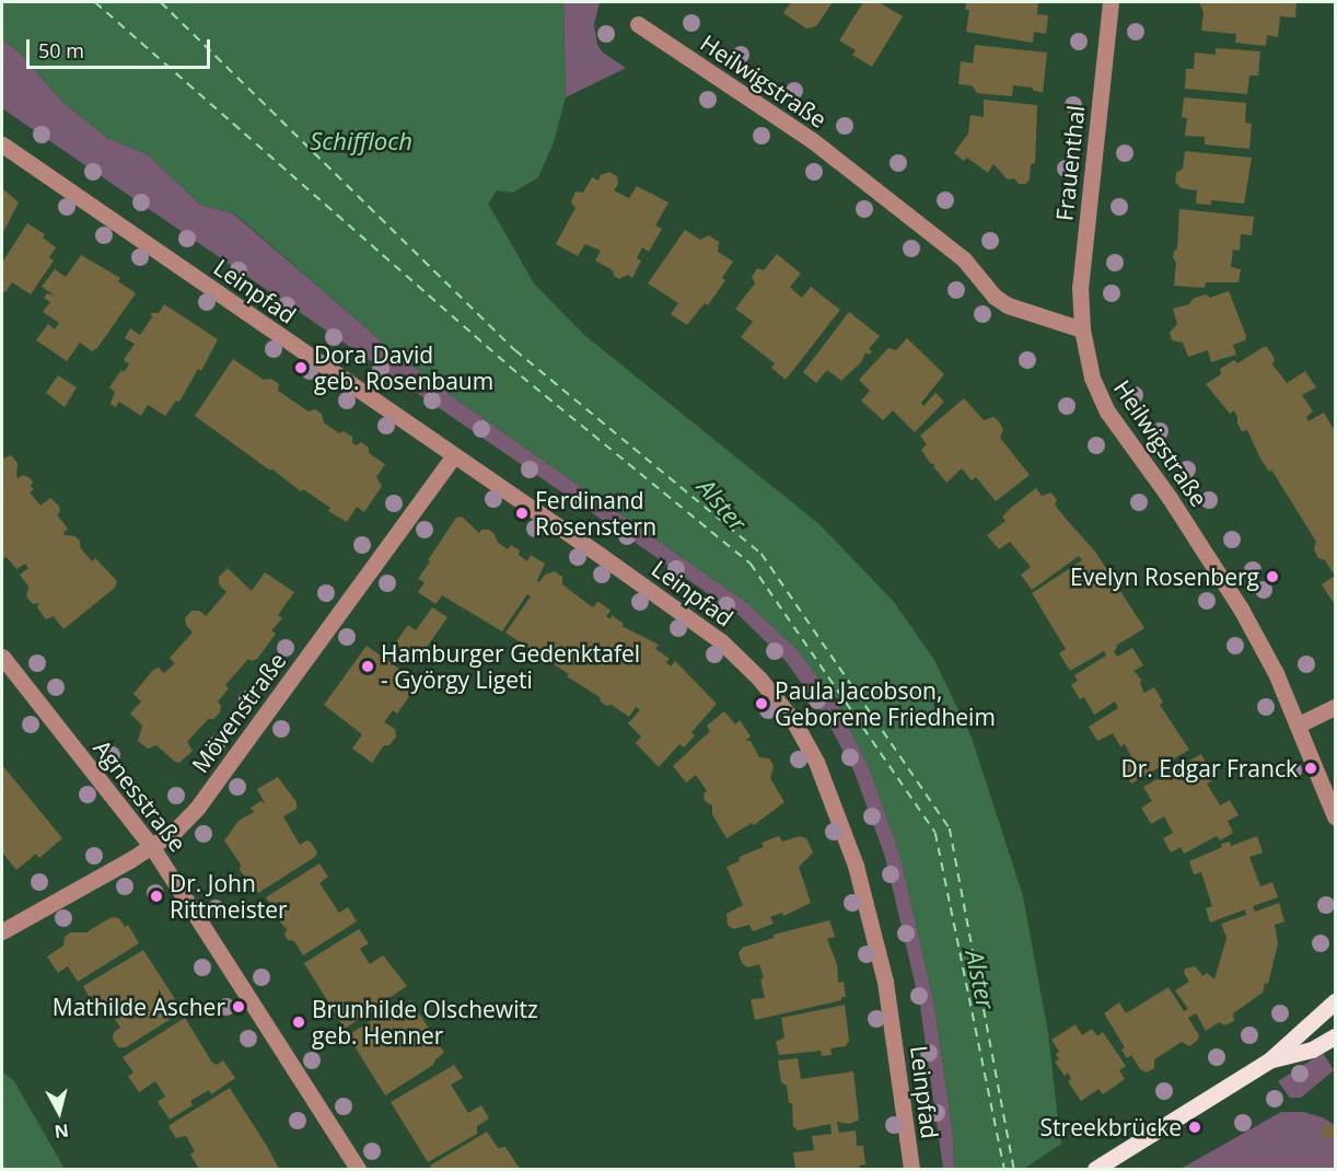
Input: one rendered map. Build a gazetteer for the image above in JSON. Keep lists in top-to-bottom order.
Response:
{
  "streets": {
    "street": [
      "Heilwigstraße",
      "Frauenthal",
      "Leinpfad",
      "Mövenstraße",
      "Agnesstraße"
    ]
  },
  "crossings": [
    ["Heilwigstraße", "Frauenthal"],
    ["Leinpfad", "Mövenstraße"],
    ["Mövenstraße", "Agnesstraße"]
  ],
  "water": ["Schiffloch", "Alster"],
  "places": [
    "Dora David geb. Rosenbaum",
    "Ferdinand Rosenstern",
    "Evelyn Rosenberg",
    "Hamburger Gedenktafel - György Ligeti",
    "Paula Jacobson, Geborene Friedheim",
    "Dr. Edgar Franck",
    "Dr. John Rittmeister",
    "Mathilde Ascher",
    "Brunhilde Olschewitz geb. Henner",
    "Streekbrücke"
  ],
  "scale_bar": "50 m",
  "north": "bottom"
}
